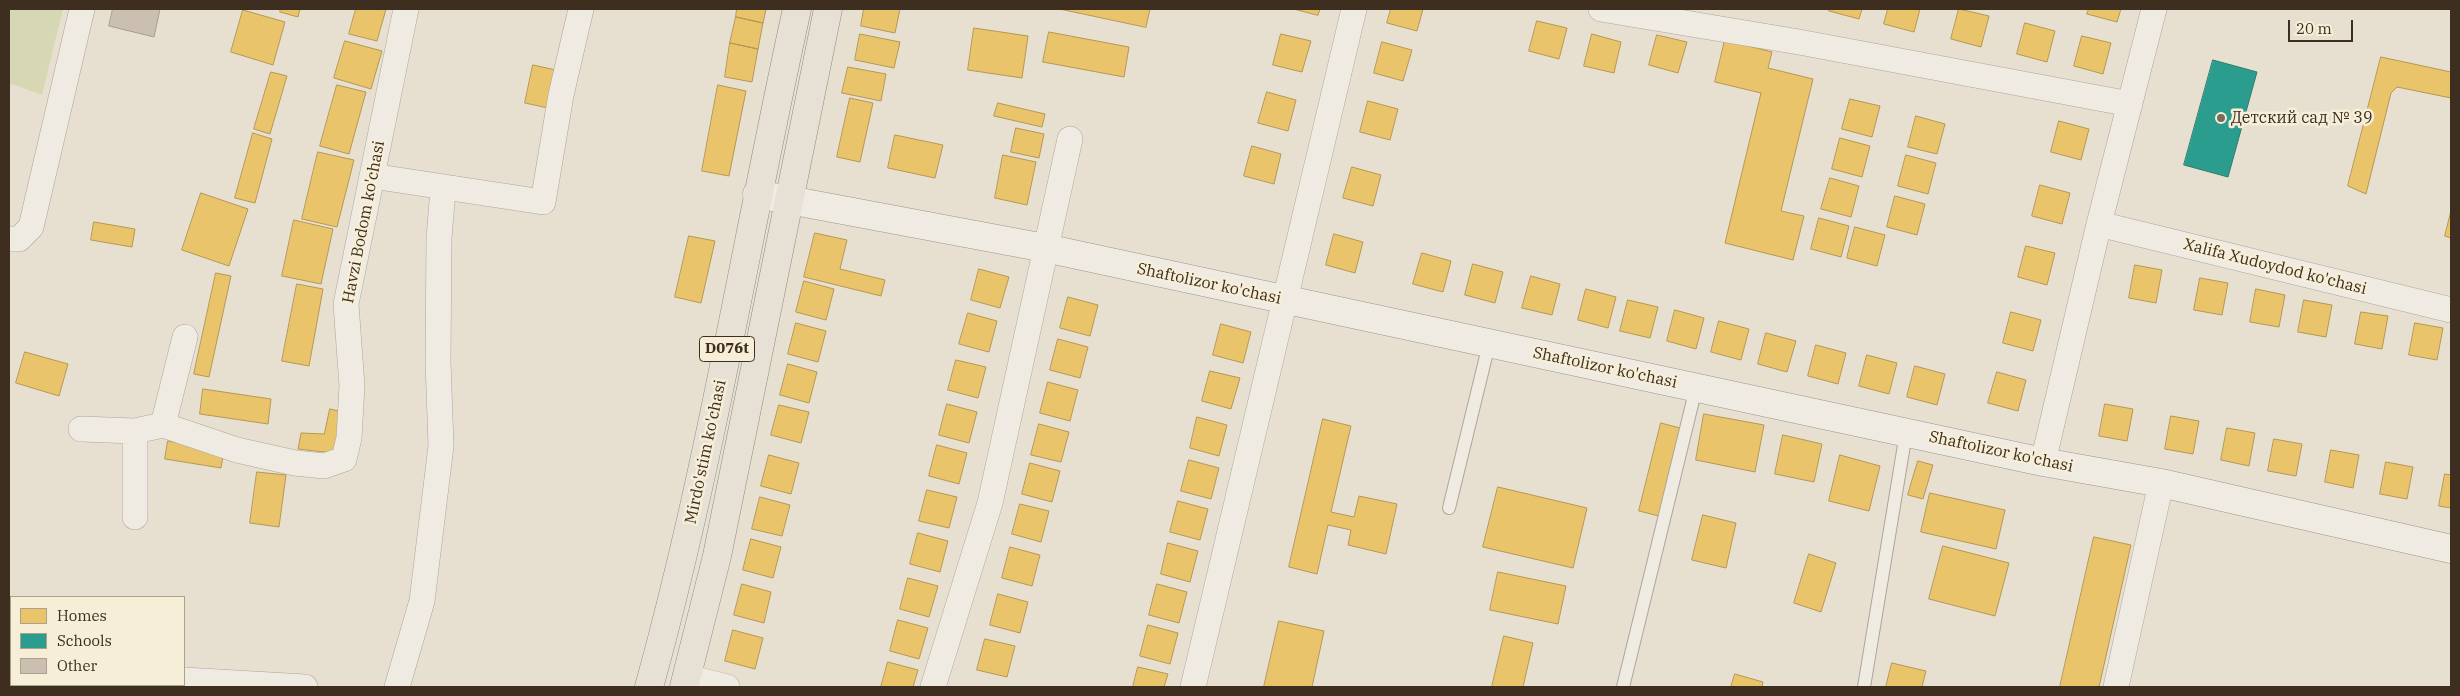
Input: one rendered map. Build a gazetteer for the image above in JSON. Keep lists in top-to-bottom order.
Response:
{
  "streets": {
    "main road": ["D076t", "Mirdo'stim ko'chasi"],
    "street": ["Havzi Bodom ko'chasi", "Xalifa Xudoydod ko'chasi", "Shaftolizor ko'chasi"]
  },
  "crossings": [
    ["Shaftolizor ko'chasi", "Mirdo'stim ko'chasi"]
  ],
  "places": ["Детский сад № 39"],
  "legend": ["Homes", "Schools", "Other"],
  "scale_bar": "20 m"
}
